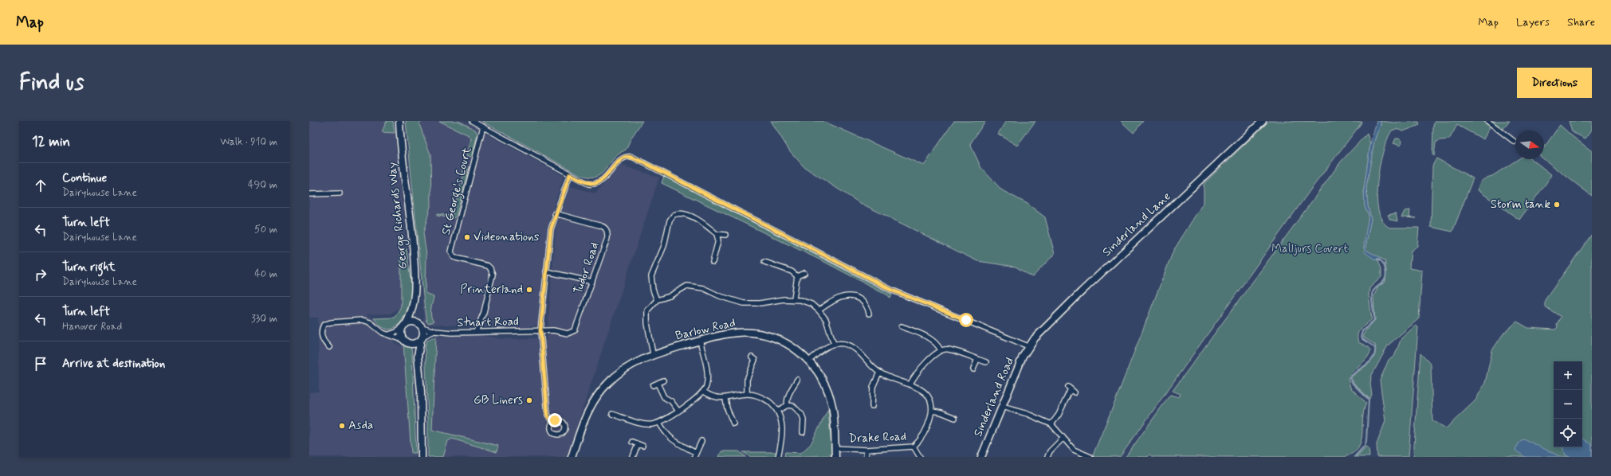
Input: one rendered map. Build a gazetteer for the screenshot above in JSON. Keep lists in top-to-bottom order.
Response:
{
  "streets": {
    "street": [
      "St George's Court",
      "George Richards Way",
      "Sinderland Lane",
      "Tudor Road",
      "Stuart Road",
      "Barlow Road",
      "Sinderland Road",
      "Drake Road"
    ]
  },
  "crossings": [
    ["St George's Court", "Stuart Road"],
    ["George Richards Way", "Stuart Road"],
    ["Sinderland Lane", "Sinderland Road"],
    ["Tudor Road", "Stuart Road"],
    ["Barlow Road", "Drake Road"]
  ],
  "parks": ["Malljurs Covert"],
  "places": [
    "Storm tank",
    "Videonations",
    "Printerland",
    "GB Liners",
    "Asda"
  ],
  "north": "right",
  "page": {
    "header": "Map",
    "nav": ["Map", "Layers", "Share"],
    "buttons": "Directions",
    "title": "Find us",
    "heading": ["12 min", "Walk · 910 m"],
    "list": [
      ["Continue", "Dairyhouse Lane", "490 m"],
      ["Turn left", "Dairyhouse Lane", "50 m"],
      ["Turn right", "Dairyhouse Lane", "40 m"],
      ["Turn left", "Hanover Road", "330 m"],
      "Arrive at destination"
    ],
    "map_buttons": ["+", "−"]
  }
}
